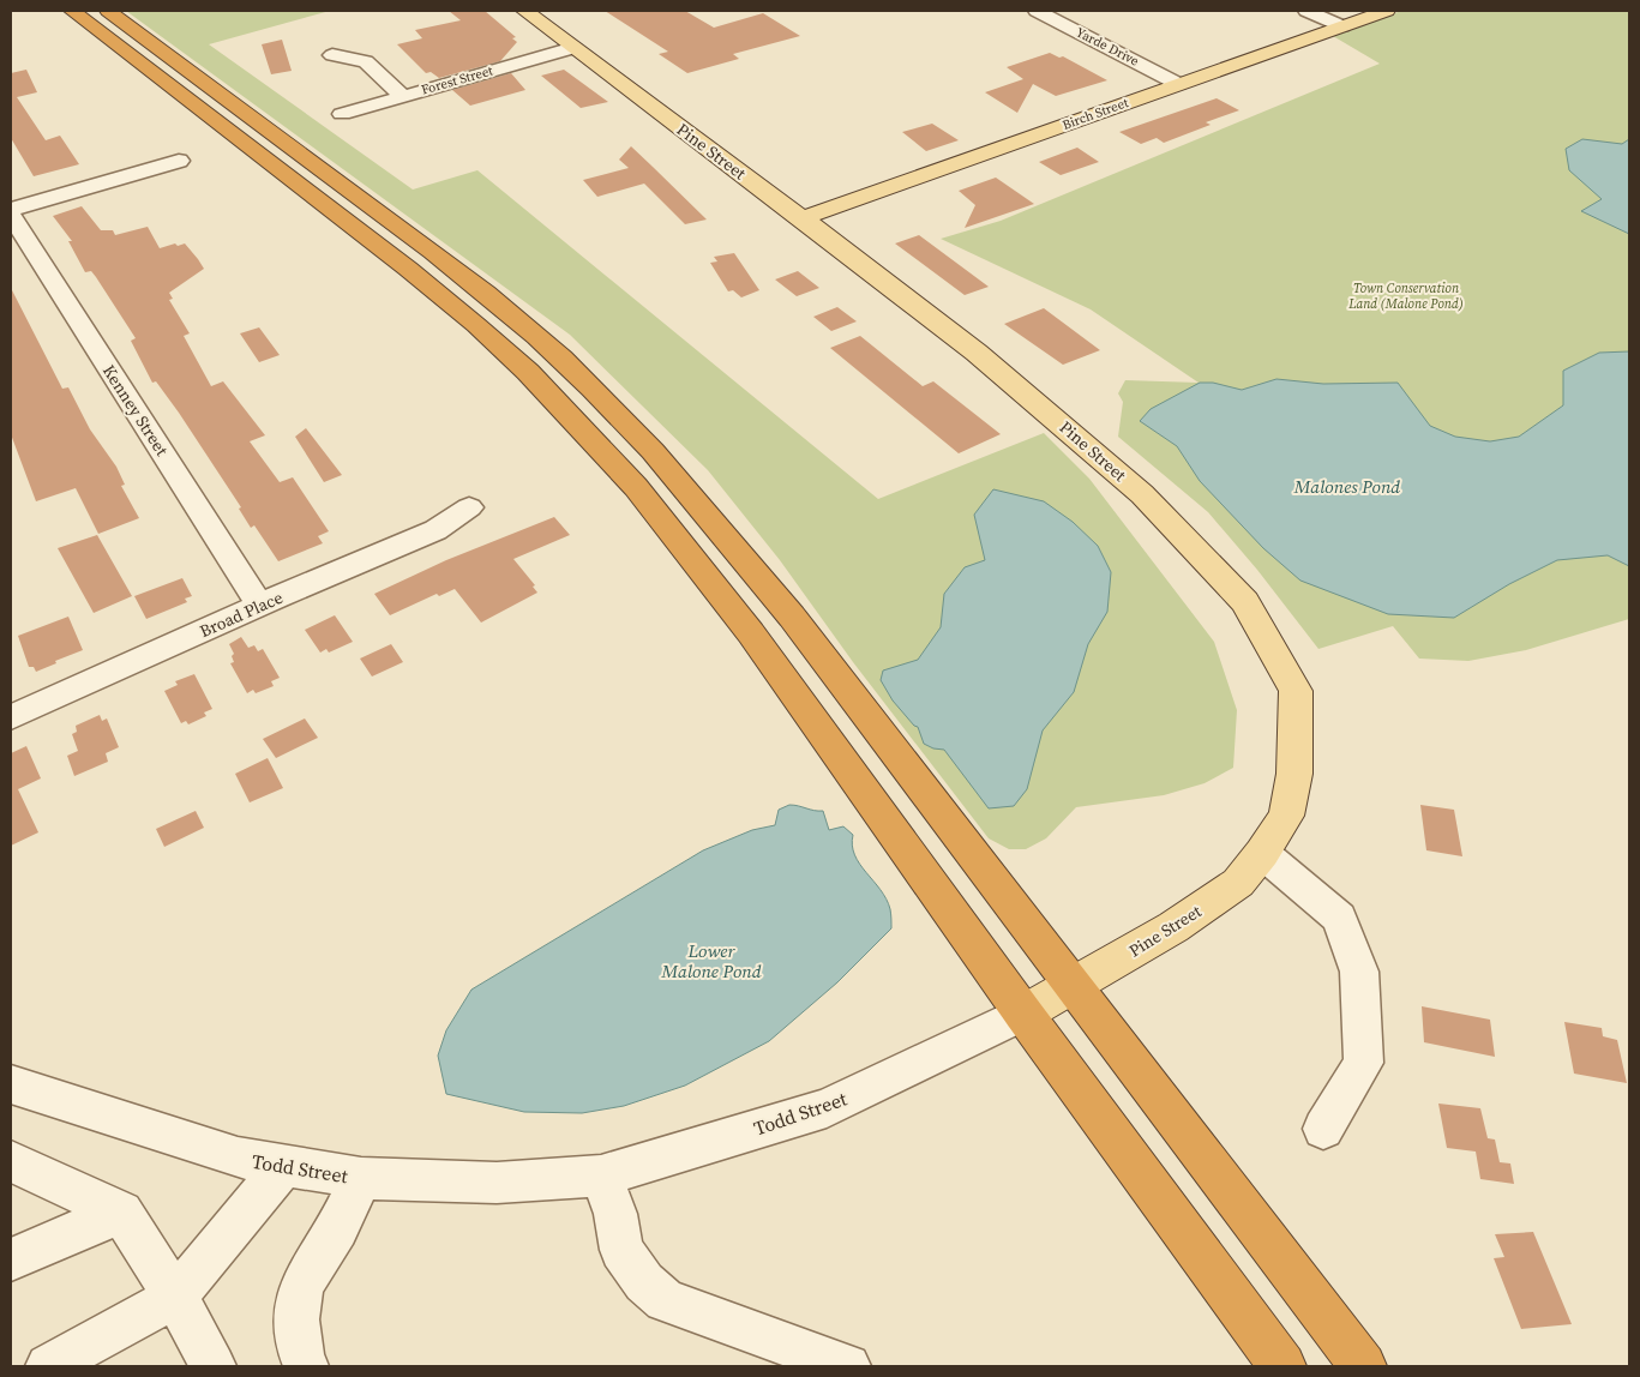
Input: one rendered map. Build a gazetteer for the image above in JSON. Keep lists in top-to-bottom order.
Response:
{
  "streets": {
    "main road": ["Birch Street", "Pine Street"],
    "street": [
      "Yarde Drive",
      "Forest Street",
      "Kenney Street",
      "Broad Place",
      "Todd Street"
    ]
  },
  "crossings": [
    ["Yarde Drive", "Birch Street"],
    ["Forest Street", "Pine Street"],
    ["Birch Street", "Pine Street"],
    ["Pine Street", "Todd Street"],
    ["Kenney Street", "Broad Place"]
  ],
  "water": ["Malones Pond", "Lower Malone Pond"],
  "parks": ["Town Conservation Land (Malone Pond)"]
}
